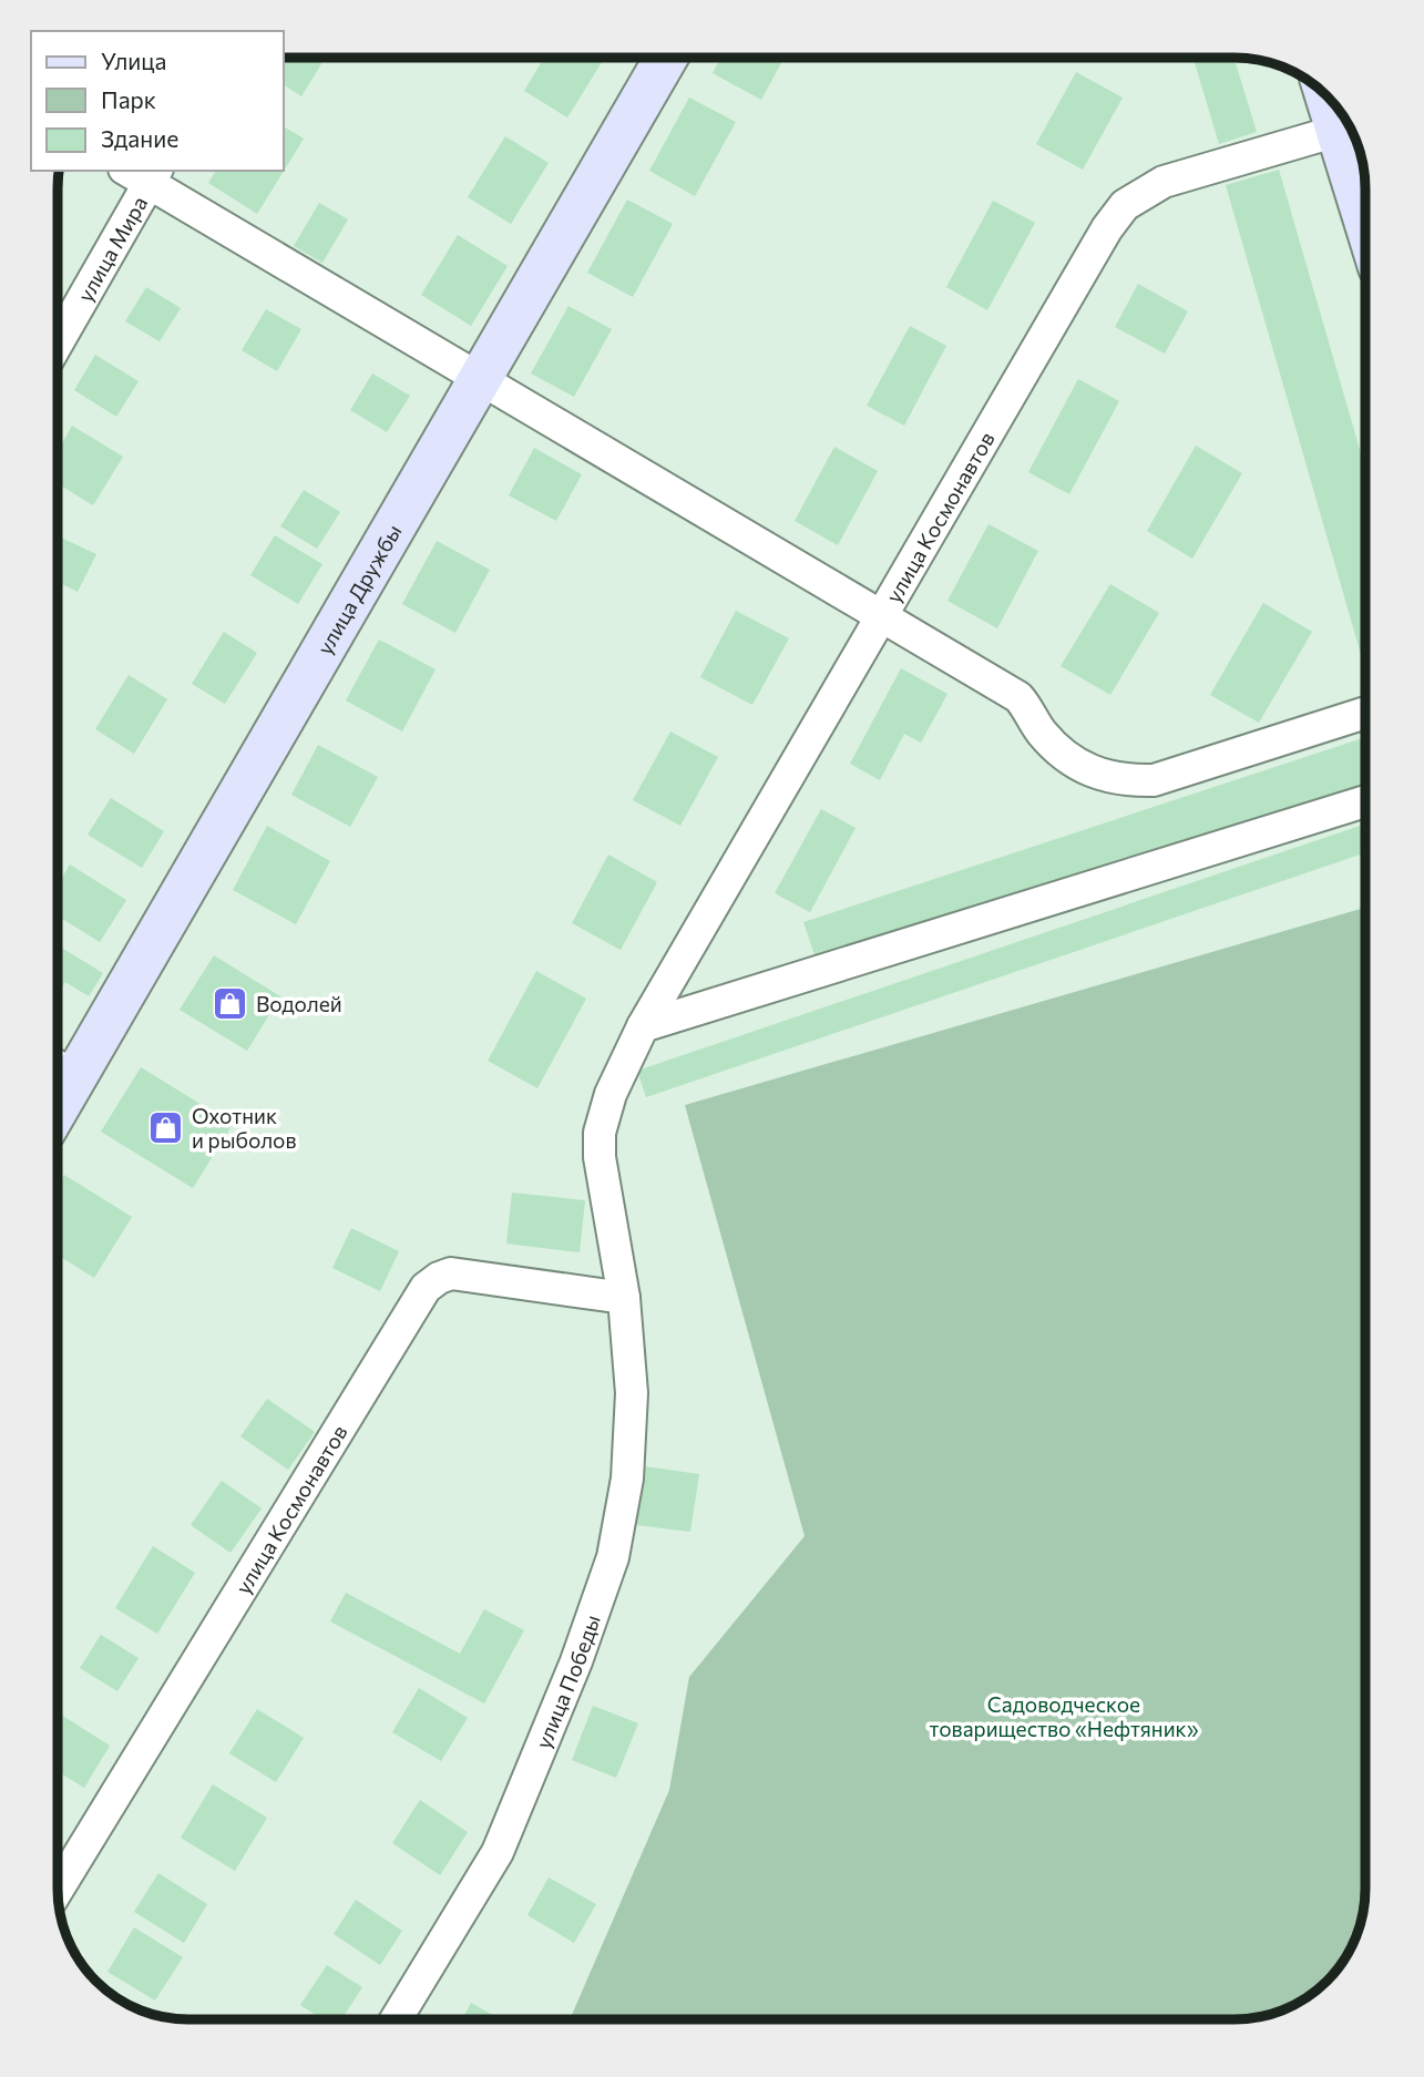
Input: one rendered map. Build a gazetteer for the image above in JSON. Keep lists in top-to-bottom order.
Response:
{
  "streets": {
    "street": [
      "улица Мира",
      "улица Космонавтов",
      "улица Дружбы",
      "улица Победы"
    ]
  },
  "crossings": [
    ["улица Космонавтов", "улица Победы"]
  ],
  "parks": ["Садоводческое товарищество «Нефтяник»"],
  "places": {
    "shop": ["Водолей", "Охотник и рыболов"]
  },
  "legend": ["Улица", "Парк", "Здание"]
}
